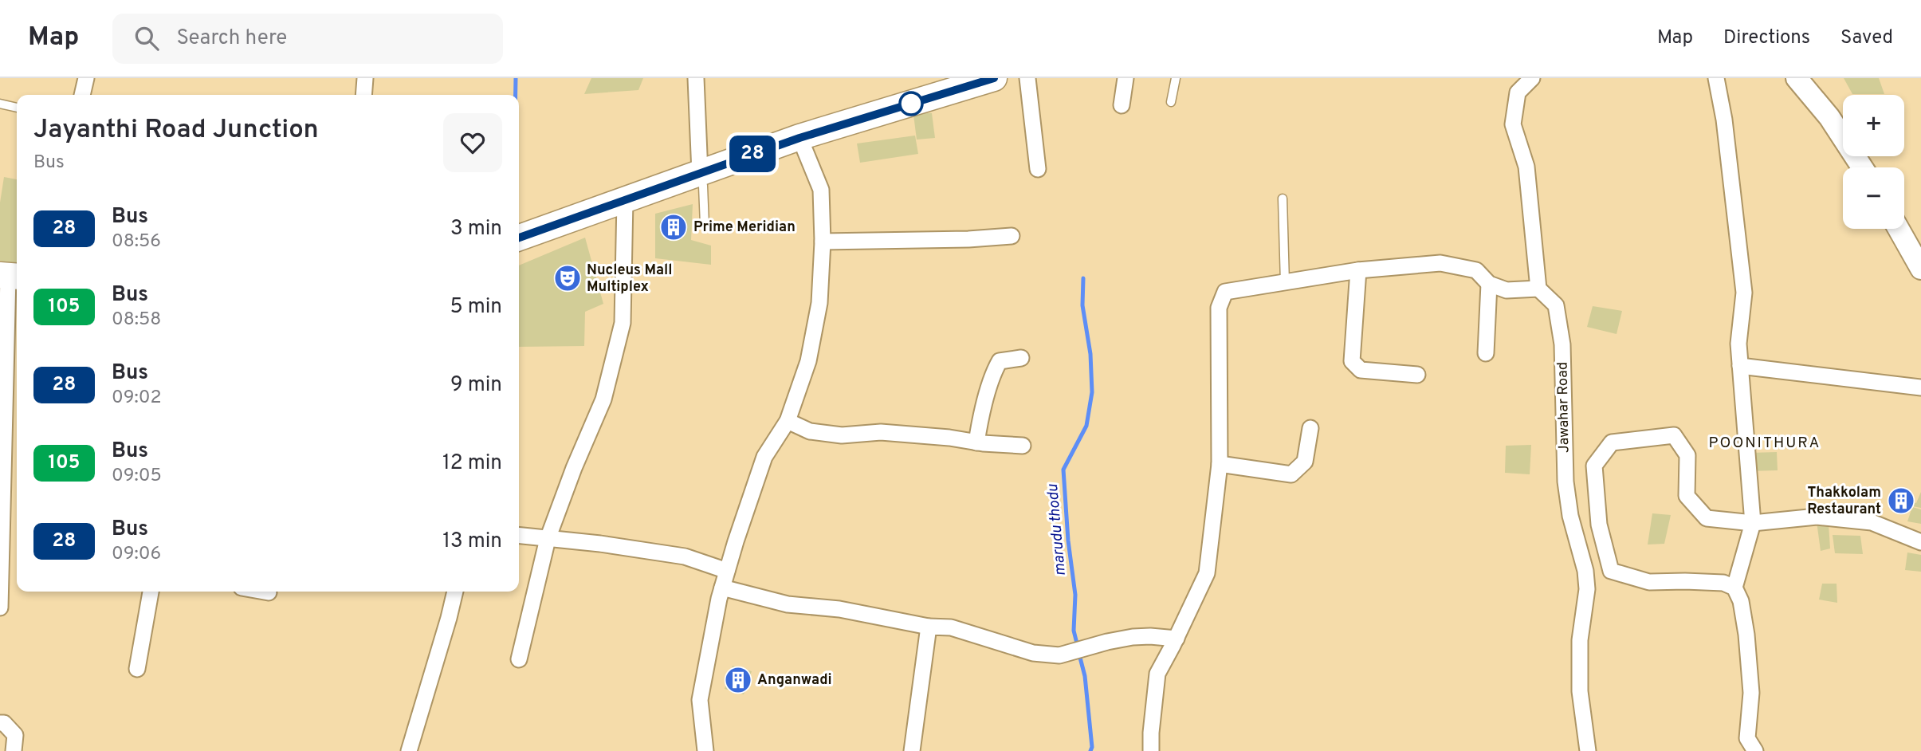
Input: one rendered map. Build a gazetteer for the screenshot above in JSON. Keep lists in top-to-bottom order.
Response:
{
  "streets": {
    "street": ["Jawahar Road"]
  },
  "districts": ["POONITHURA"],
  "water": ["marudu thodu"],
  "places": {
    "building": ["Prime Meridian", "Thakkolam Restaurant", "Anganwadi"],
    "theatre": ["Nucleus Mall Multiplex"]
  },
  "lines": ["bus line 28"],
  "page": {
    "header": "Map",
    "search": "Search here",
    "nav": ["Map", "Directions", "Saved"],
    "on_map": "28",
    "map_buttons": ["+", "−"],
    "heading": ["Jayanthi Road Junction", "Bus"],
    "list": [
      {
        "mark": "28",
        "name": "Bus",
        "note": "08:56",
        "value": "3 min"
      },
      {
        "mark": "105",
        "name": "Bus",
        "note": "08:58",
        "value": "5 min"
      },
      {
        "mark": "28",
        "name": "Bus",
        "note": "09:02",
        "value": "9 min"
      },
      {
        "mark": "105",
        "name": "Bus",
        "note": "09:05",
        "value": "12 min"
      },
      {
        "mark": "28",
        "name": "Bus",
        "note": "09:06",
        "value": "13 min"
      }
    ]
  }
}
